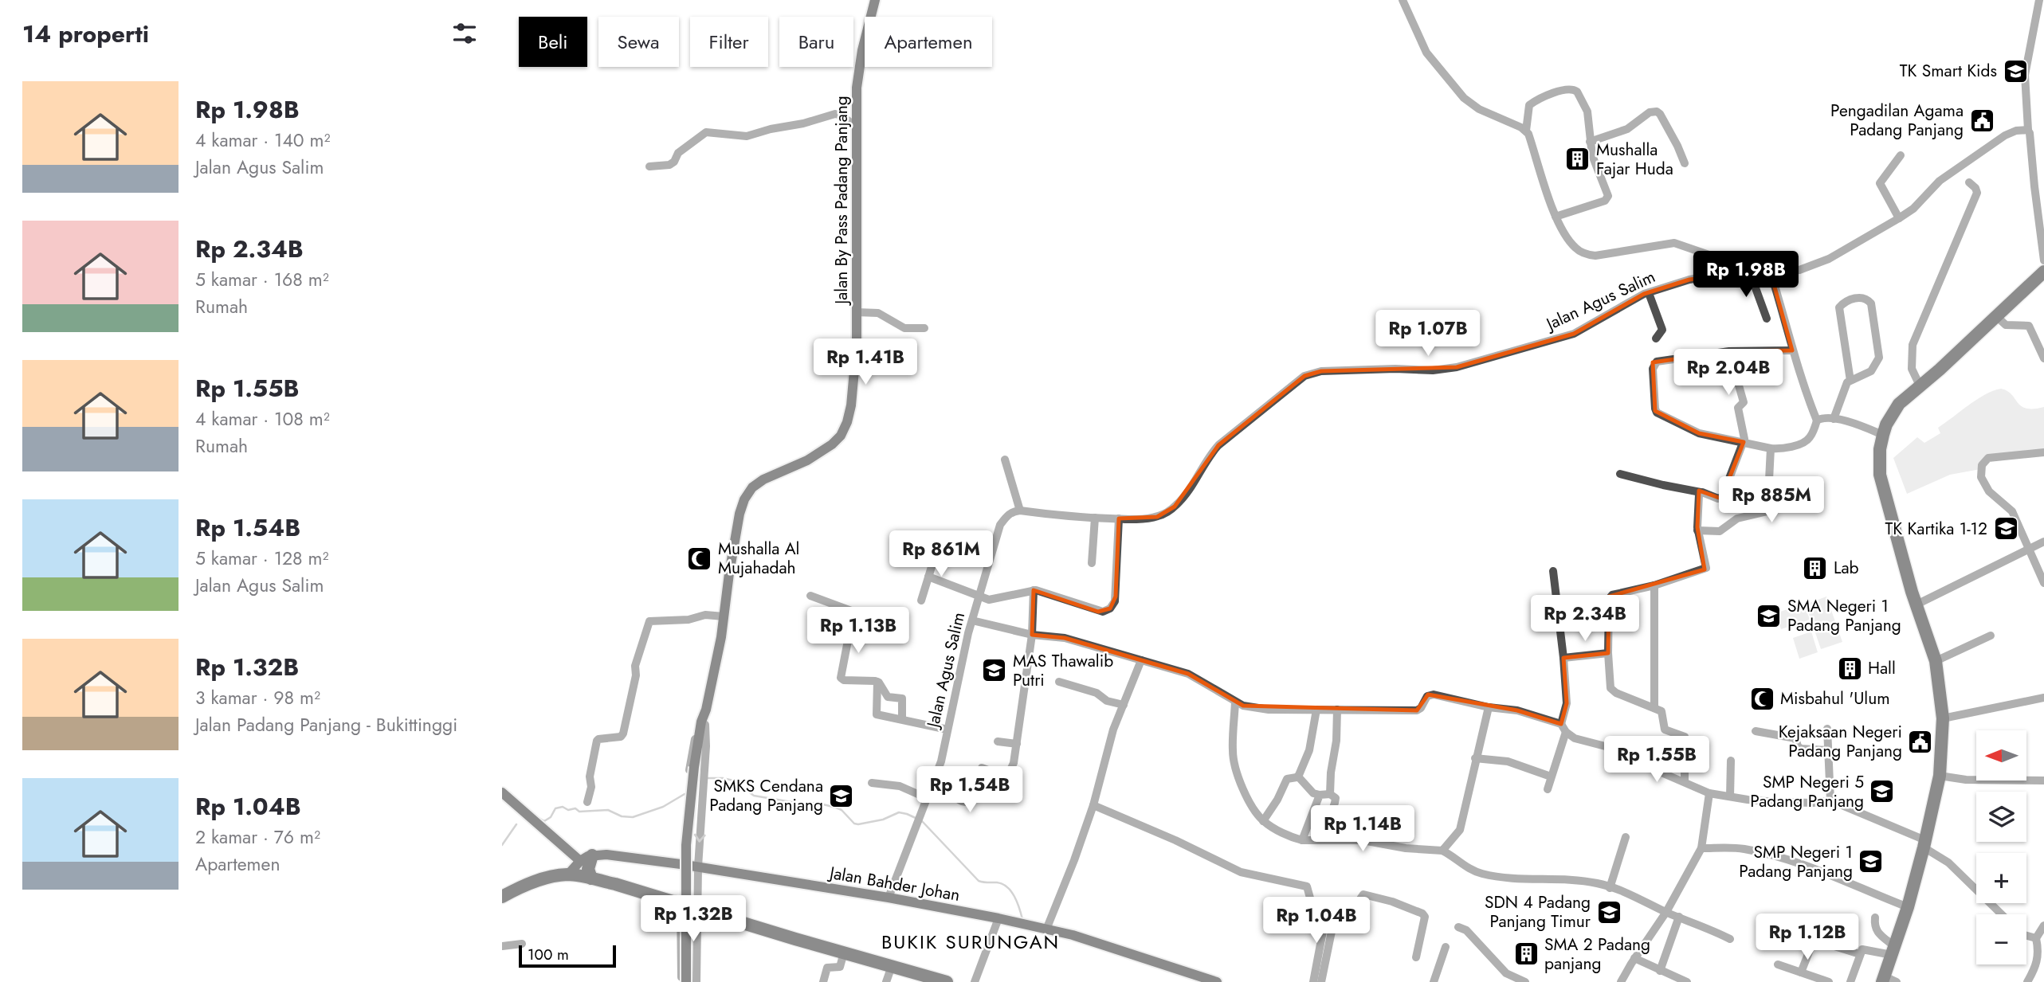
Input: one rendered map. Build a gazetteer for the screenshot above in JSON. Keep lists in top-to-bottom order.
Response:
{
  "streets": {
    "main road": ["Jalan By Pass Padang Panjang", "Jalan Bahder Johan"],
    "street": ["Jalan Agus Salim"]
  },
  "crossings": [
    ["Jalan Agus Salim", "Jalan Bahder Johan"]
  ],
  "districts": ["BUKIK SURUNGAN"],
  "places": {
    "school or university": [
      "TK Smart Kids",
      "TK Kartika 1-12",
      "SMA Negeri 1 Padang Panjang",
      "MAS Thawalib Putri",
      "SMP Negeri 5 Padang Panjang",
      "SMKS Cendana Padang Panjang",
      "SMP Negeri 1 Padang Panjang",
      "SDN 4 Padang Panjang Timur"
    ],
    "public building": ["Pengadilan Agama Padang Panjang", "Kejaksaan Negeri Padang Panjang"],
    "building": [
      "Mushalla Fajar Huda",
      "Lab",
      "Hall",
      "SMA 2 Padang panjang"
    ],
    "mosque": ["Mushalla Al Mujahadah", "Misbahul 'Ulum"]
  },
  "scale_bar": "100 m",
  "north": "left",
  "page": {
    "heading": "14 properti",
    "chip": [
      "Beli",
      "Sewa",
      "Filter",
      "Baru",
      "Apartemen"
    ],
    "list": [
      {
        "name": "Rp 1.98B",
        "note": "4 kamar · 140 m² · Jalan Agus Salim"
      },
      {
        "name": "Rp 2.34B",
        "note": "5 kamar · 168 m² · Rumah"
      },
      {
        "name": "Rp 1.55B",
        "note": "4 kamar · 108 m² · Rumah"
      },
      {
        "name": "Rp 1.54B",
        "note": "5 kamar · 128 m² · Jalan Agus Salim"
      },
      {
        "name": "Rp 1.32B",
        "note": "3 kamar · 98 m² · Jalan Padang Panjang - Bukittinggi"
      },
      {
        "name": "Rp 1.04B",
        "note": "2 kamar · 76 m² · Apartemen"
      }
    ],
    "price": [
      "Rp 1.98B",
      "Rp 1.07B",
      "Rp 1.41B",
      "Rp 2.04B",
      "Rp 885M",
      "Rp 861M",
      "Rp 2.34B",
      "Rp 1.13B",
      "Rp 1.55B",
      "Rp 1.54B",
      "Rp 1.14B",
      "Rp 1.32B",
      "Rp 1.04B",
      "Rp 1.12B"
    ],
    "map_buttons": ["+", "−"],
    "scale": "100 m"
  }
}
